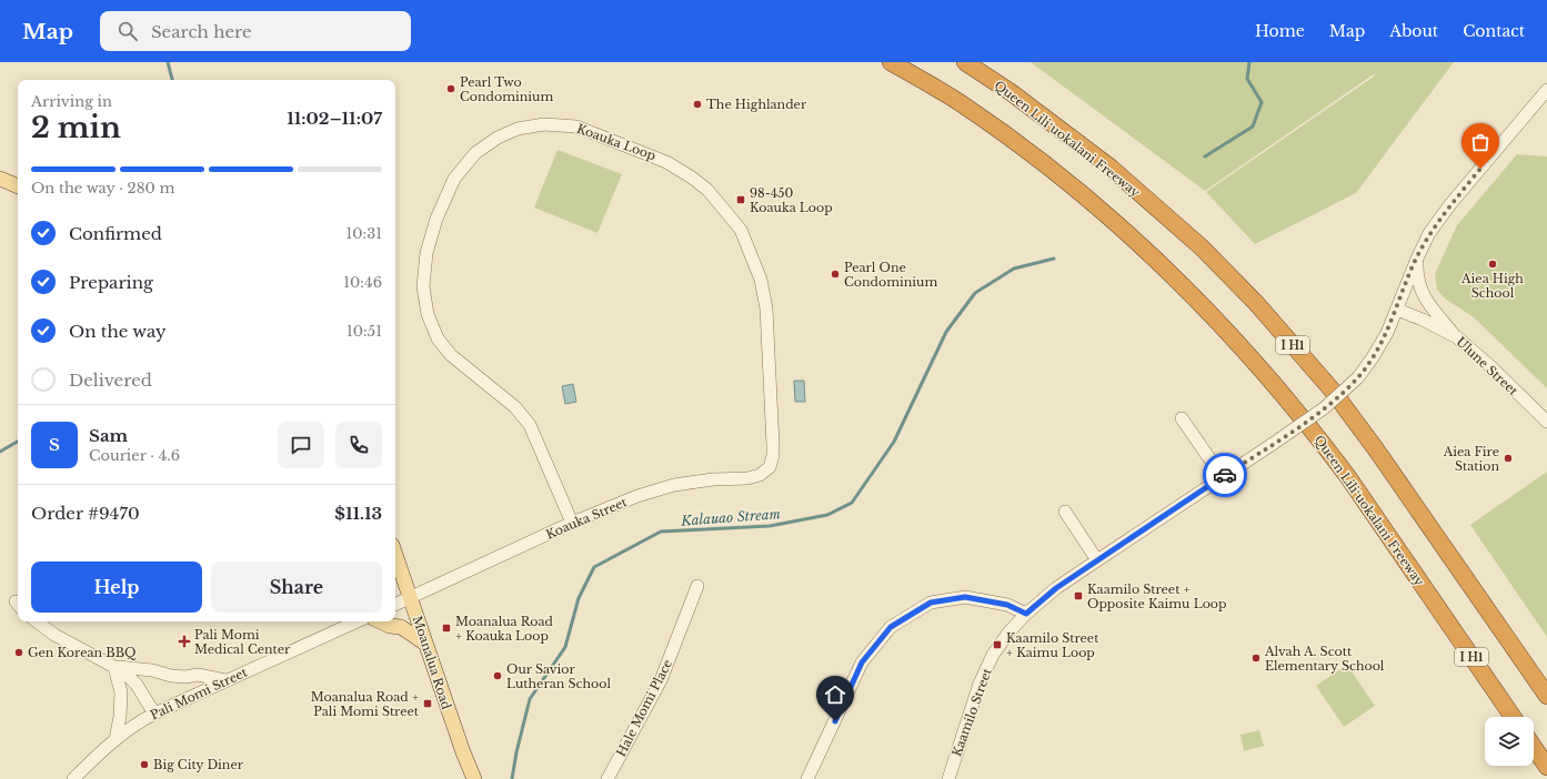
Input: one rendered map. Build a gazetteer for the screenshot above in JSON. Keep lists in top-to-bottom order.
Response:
{
  "streets": {
    "highway": ["Queen Liliʻuokalani Freeway", "I H1"],
    "main road": ["Moanalua Road"],
    "street": [
      "Koauka Loop",
      "Ulune Street",
      "Koauka Street",
      "Pali Momi Street",
      "Hale Momi Place",
      "Kaamilo Street"
    ]
  },
  "crossings": [
    ["Koauka Loop", "Koauka Street"],
    ["Ulune Street", "Kaamilo Street"],
    ["Koauka Street", "Moanalua Road"]
  ],
  "water": ["Kalauao Stream"],
  "places": {
    "other": [
      "Pearl Two Condominium",
      "The Highlander",
      "Aiea High School",
      "Pearl One Condominium",
      "Aiea Fire Station",
      "Gen Korean BBQ",
      "Alvah A. Scott Elementary School",
      "Our Savior Lutheran School",
      "Big City Diner"
    ],
    "transit": [
      "98-450 Koauka Loop",
      "Kaamilo Street + Opposite Kaimu Loop",
      "Moanalua Road + Koauka Loop",
      "Kaamilo Street + Kaimu Loop",
      "Moanalua Road + Pali Momi Street"
    ],
    "health": ["Pali Momi Medical Center"]
  },
  "page": {
    "header": "Map",
    "search": "Search here",
    "nav": [
      "Home",
      "Map",
      "About",
      "Contact"
    ],
    "heading": ["2 min", "Arriving in", "11:02–11:07"],
    "panel": [
      "Sam",
      "Courier · 4.6",
      "Order #9470",
      "$11.13"
    ],
    "bar": "On the way · 280 m",
    "list": [
      ["Confirmed", "10:31"],
      ["Preparing", "10:46"],
      ["On the way", "10:51"],
      "Delivered"
    ],
    "round": "S",
    "buttons": ["Help", "Share"]
  }
}
